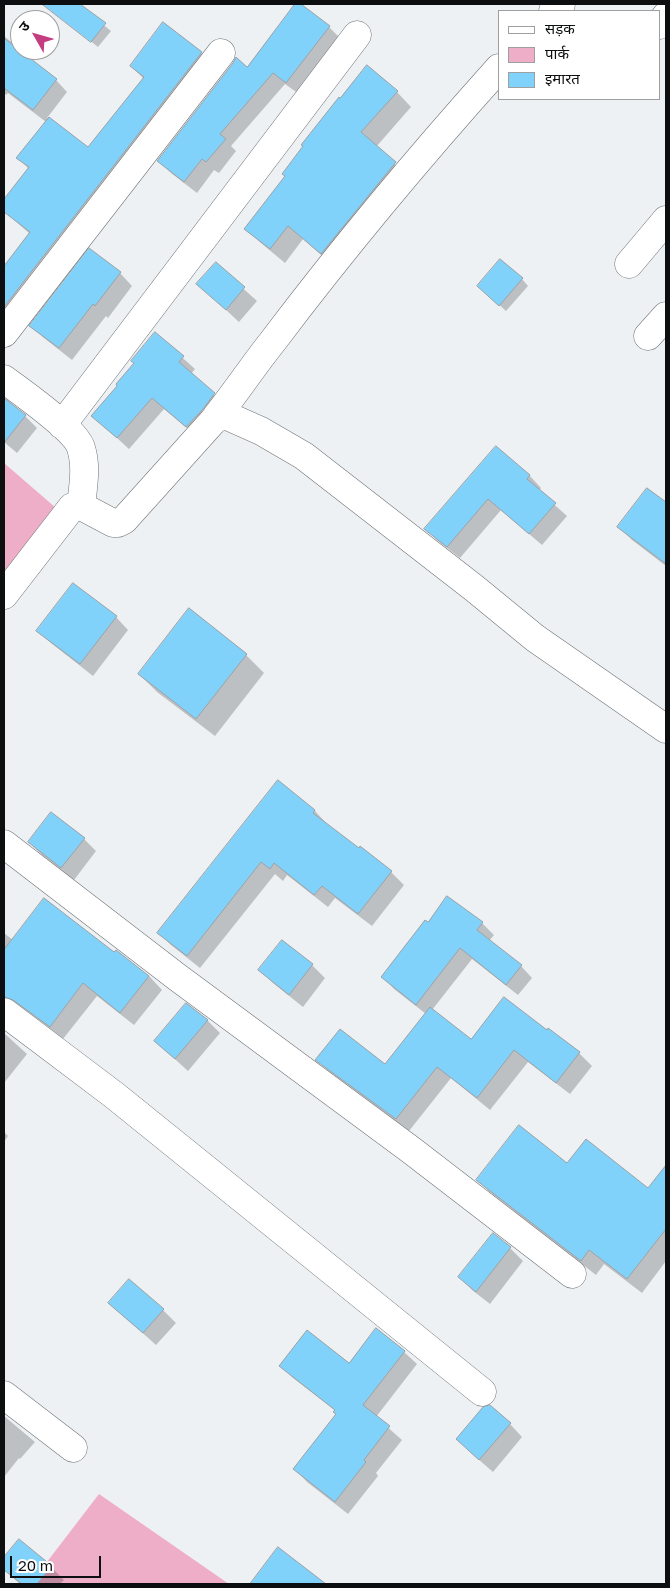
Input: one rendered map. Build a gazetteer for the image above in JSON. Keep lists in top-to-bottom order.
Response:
{
  "legend": ["सड़क", "पार्क", "इमारत"],
  "scale_bar": "20 m",
  "north": "top left"
}
